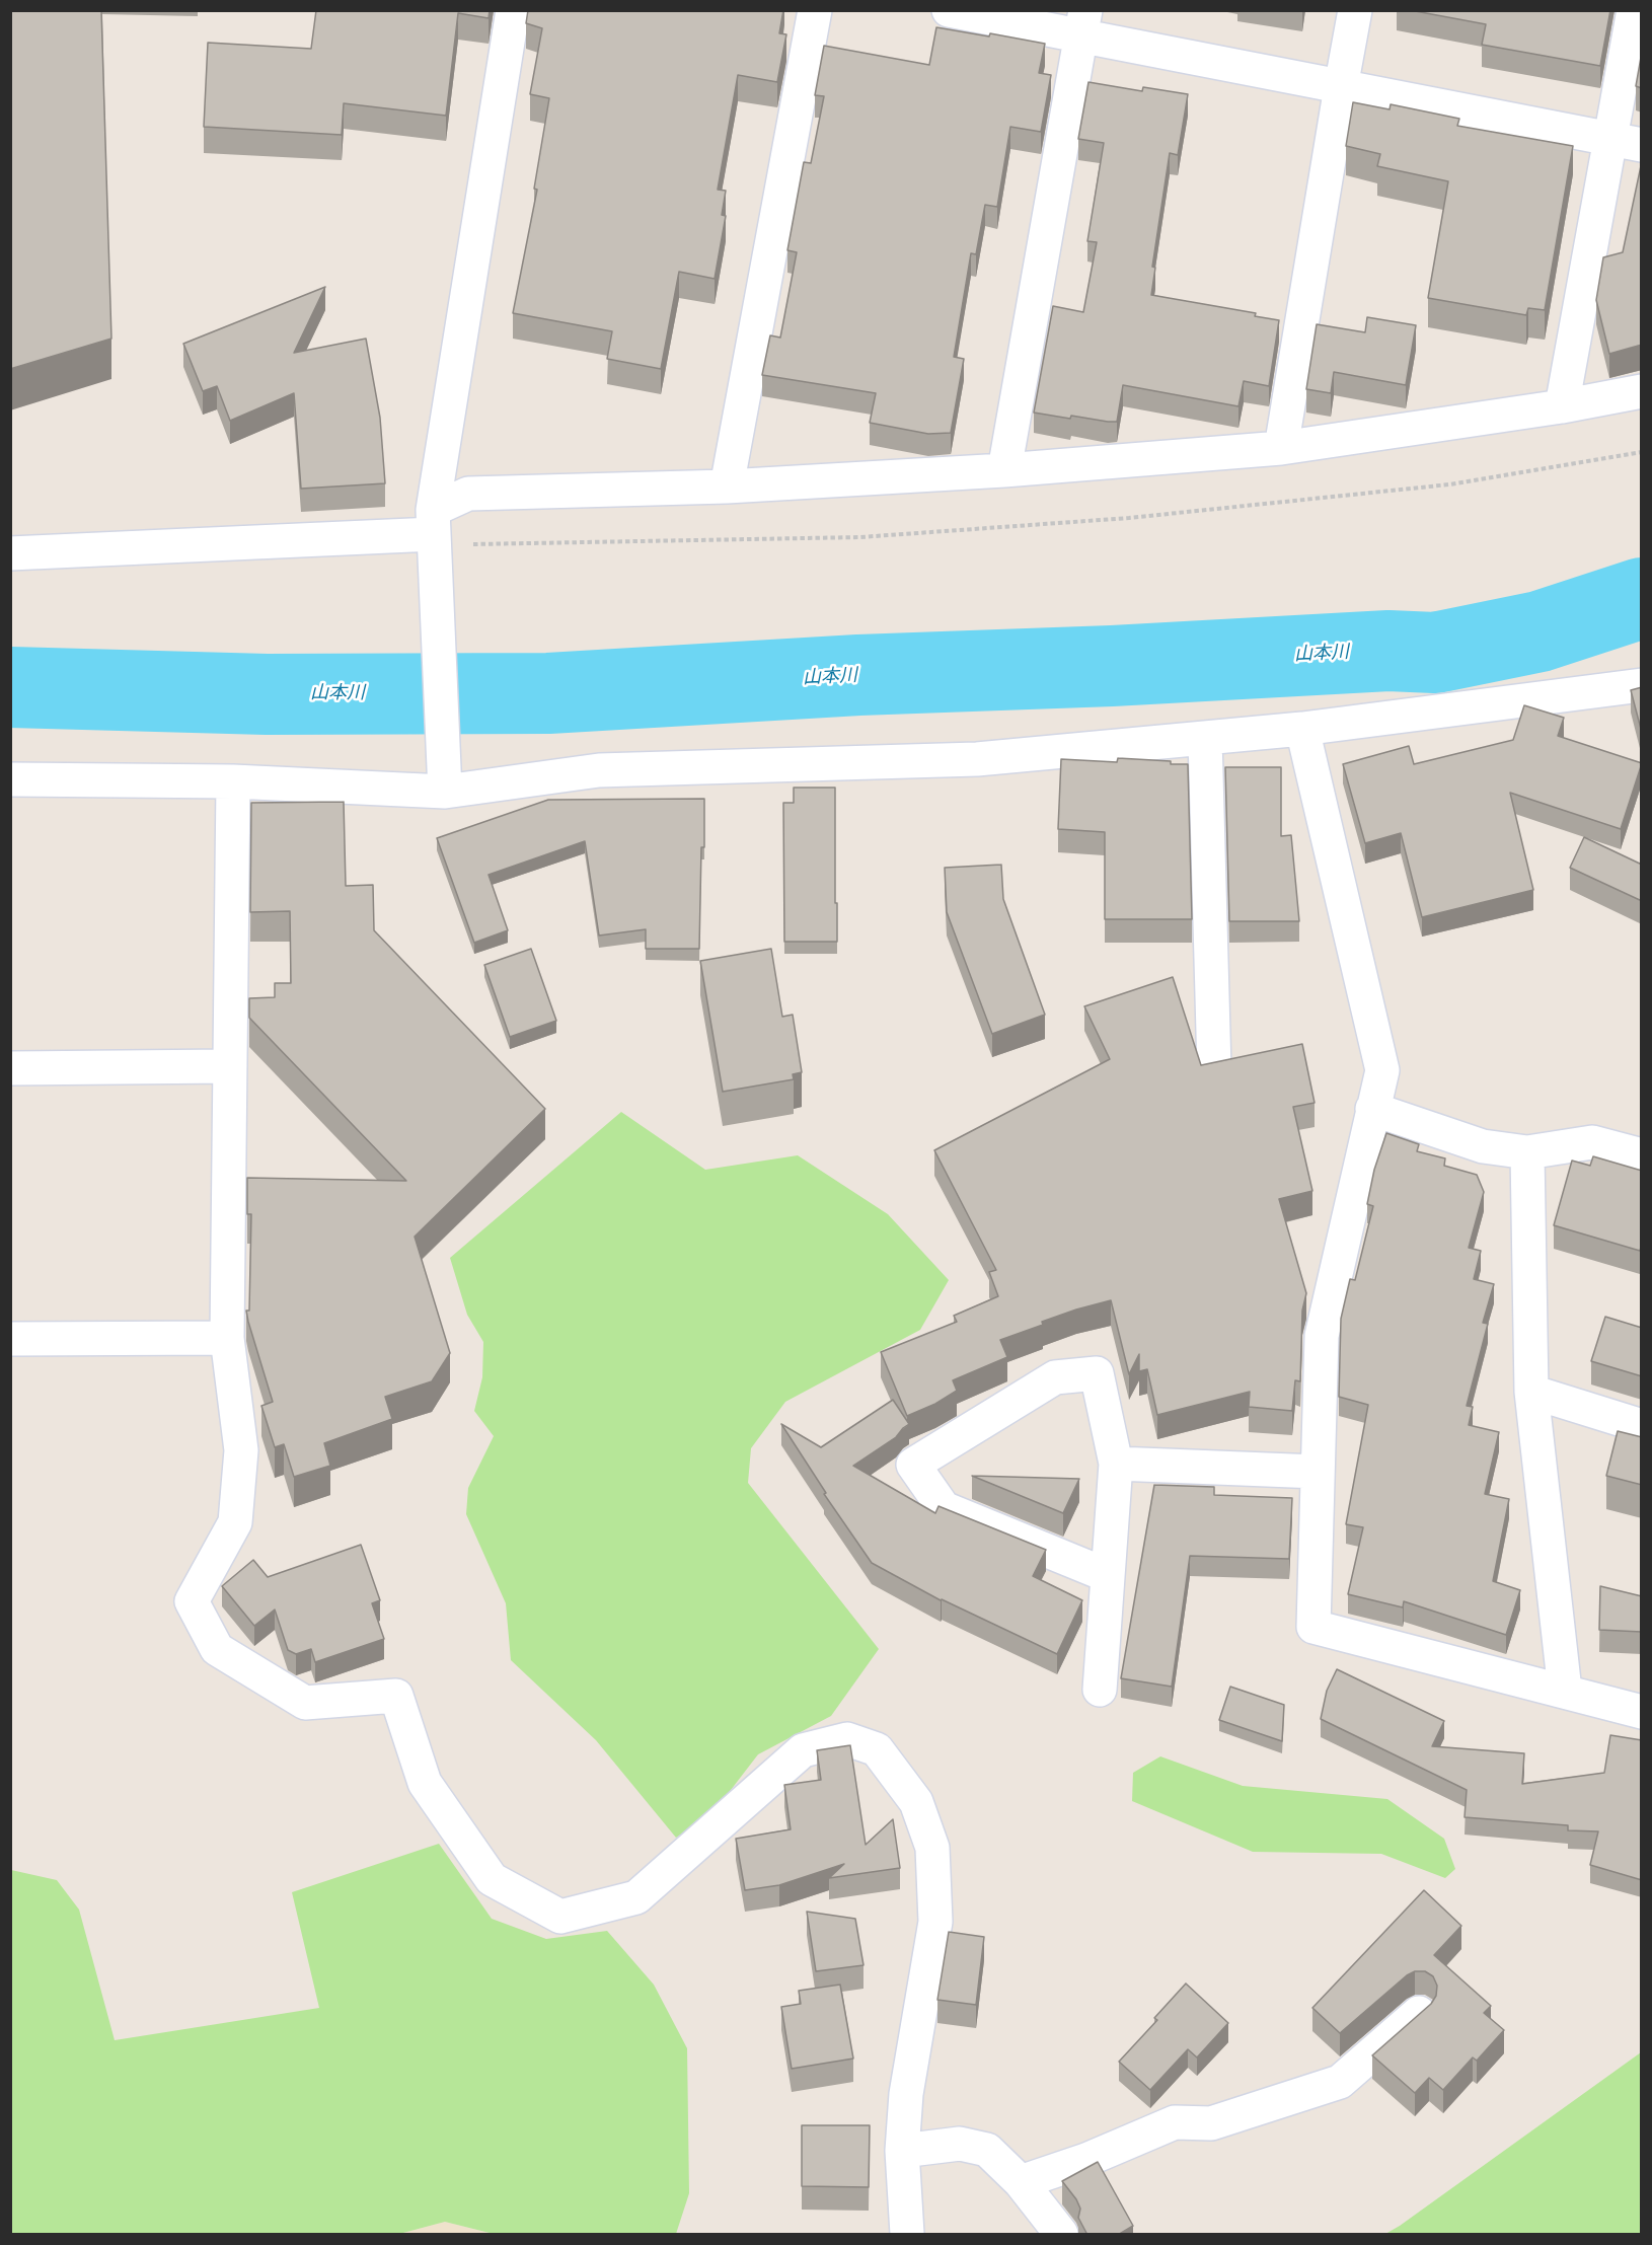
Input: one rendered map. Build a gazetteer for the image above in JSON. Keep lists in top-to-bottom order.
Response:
{
  "water": ["山本川"]
}
